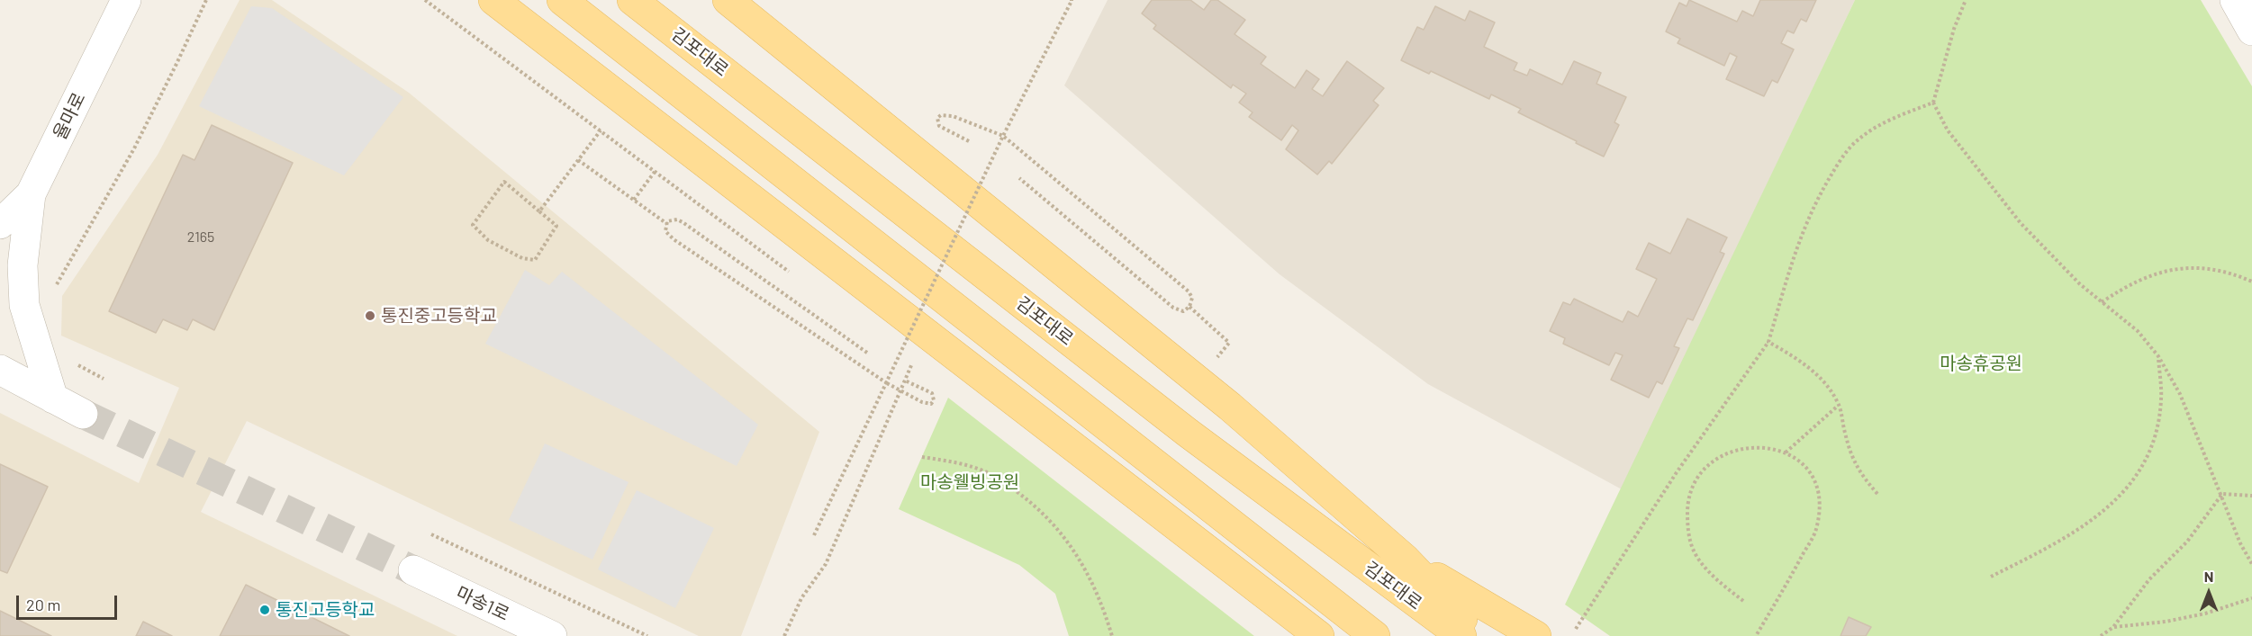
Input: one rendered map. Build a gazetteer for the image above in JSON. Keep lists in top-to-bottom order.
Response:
{
  "streets": {
    "main road": ["김포대로"],
    "street": ["율마로", "마송1로"]
  },
  "parks": ["마송휴공원", "마송웰빙공원"],
  "places": ["통진중고등학교", "통진고등학교"],
  "house_numbers": ["2165"],
  "scale_bar": "20 m",
  "north": "top"
}
